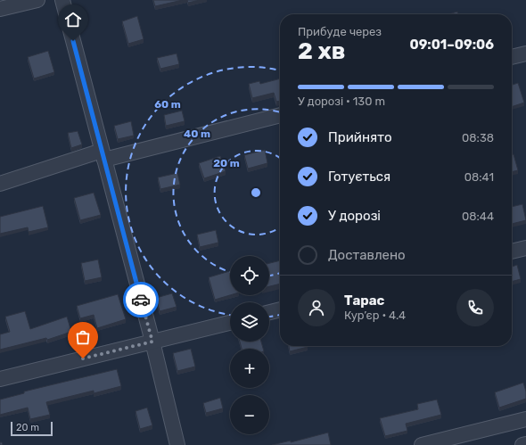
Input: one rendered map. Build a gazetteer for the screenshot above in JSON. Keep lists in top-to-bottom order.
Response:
{
  "scale_bar": "20 m",
  "page": {
    "heading": ["2 хв", "Прибуде через", "09:01–09:06"],
    "panel": ["Тарас", "Кур’єр · 4.4"],
    "bar": "У дорозі · 130 m",
    "list": [
      ["Прийнято", "08:38"],
      ["Готується", "08:41"],
      ["У дорозі", "08:44"],
      "Доставлено"
    ],
    "map_buttons": ["+", "−"],
    "scale": "20 m"
  },
  "rings": ["60 m", "40 m", "20 m"]
}
